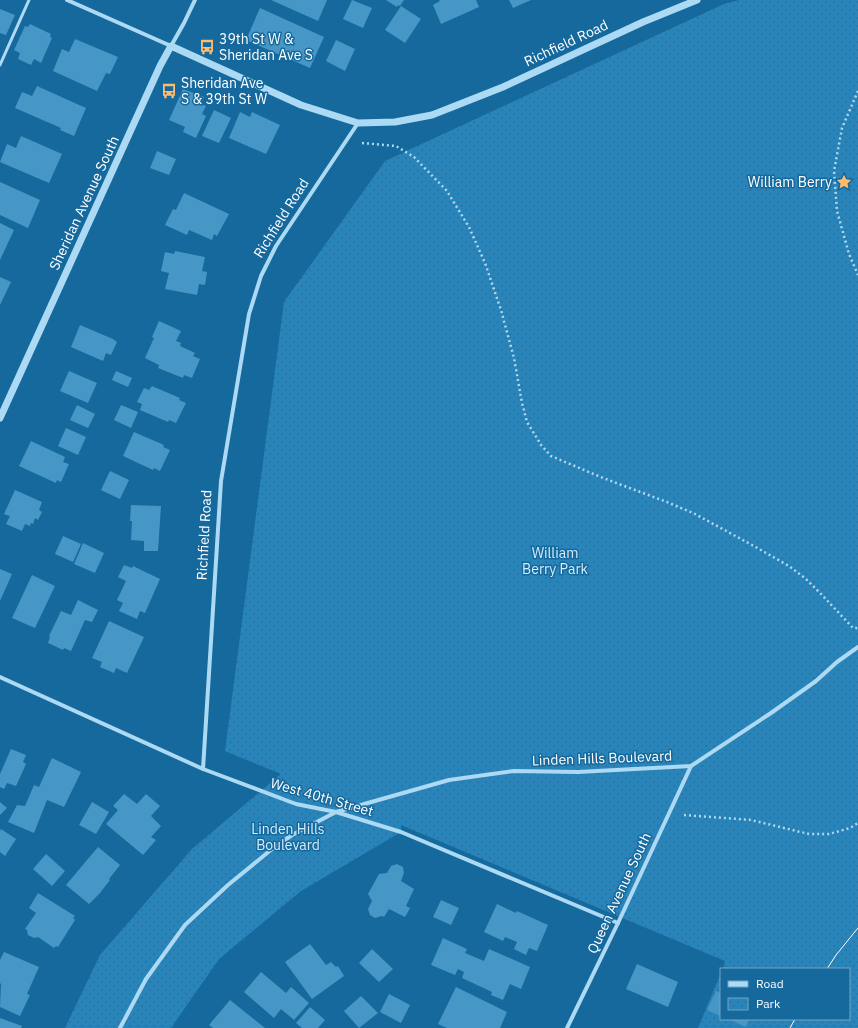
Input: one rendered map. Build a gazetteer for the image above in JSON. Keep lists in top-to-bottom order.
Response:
{
  "streets": {
    "street": [
      "Richfield Road",
      "Sheridan Avenue South",
      "Linden Hills Boulevard",
      "West 40th Street",
      "Queen Avenue South"
    ]
  },
  "crossings": [
    ["Richfield Road", "West 40th Street"],
    ["Linden Hills Boulevard", "West 40th Street"],
    ["Linden Hills Boulevard", "Queen Avenue South"],
    ["West 40th Street", "Queen Avenue South"]
  ],
  "parks": ["William Berry Park", "Linden Hills Boulevard"],
  "places": {
    "bus stop": ["39th St W & Sheridan Ave S", "Sheridan Ave S & 39th St W"],
    "place": ["William Berry"]
  },
  "legend": ["Road", "Park"]
}
